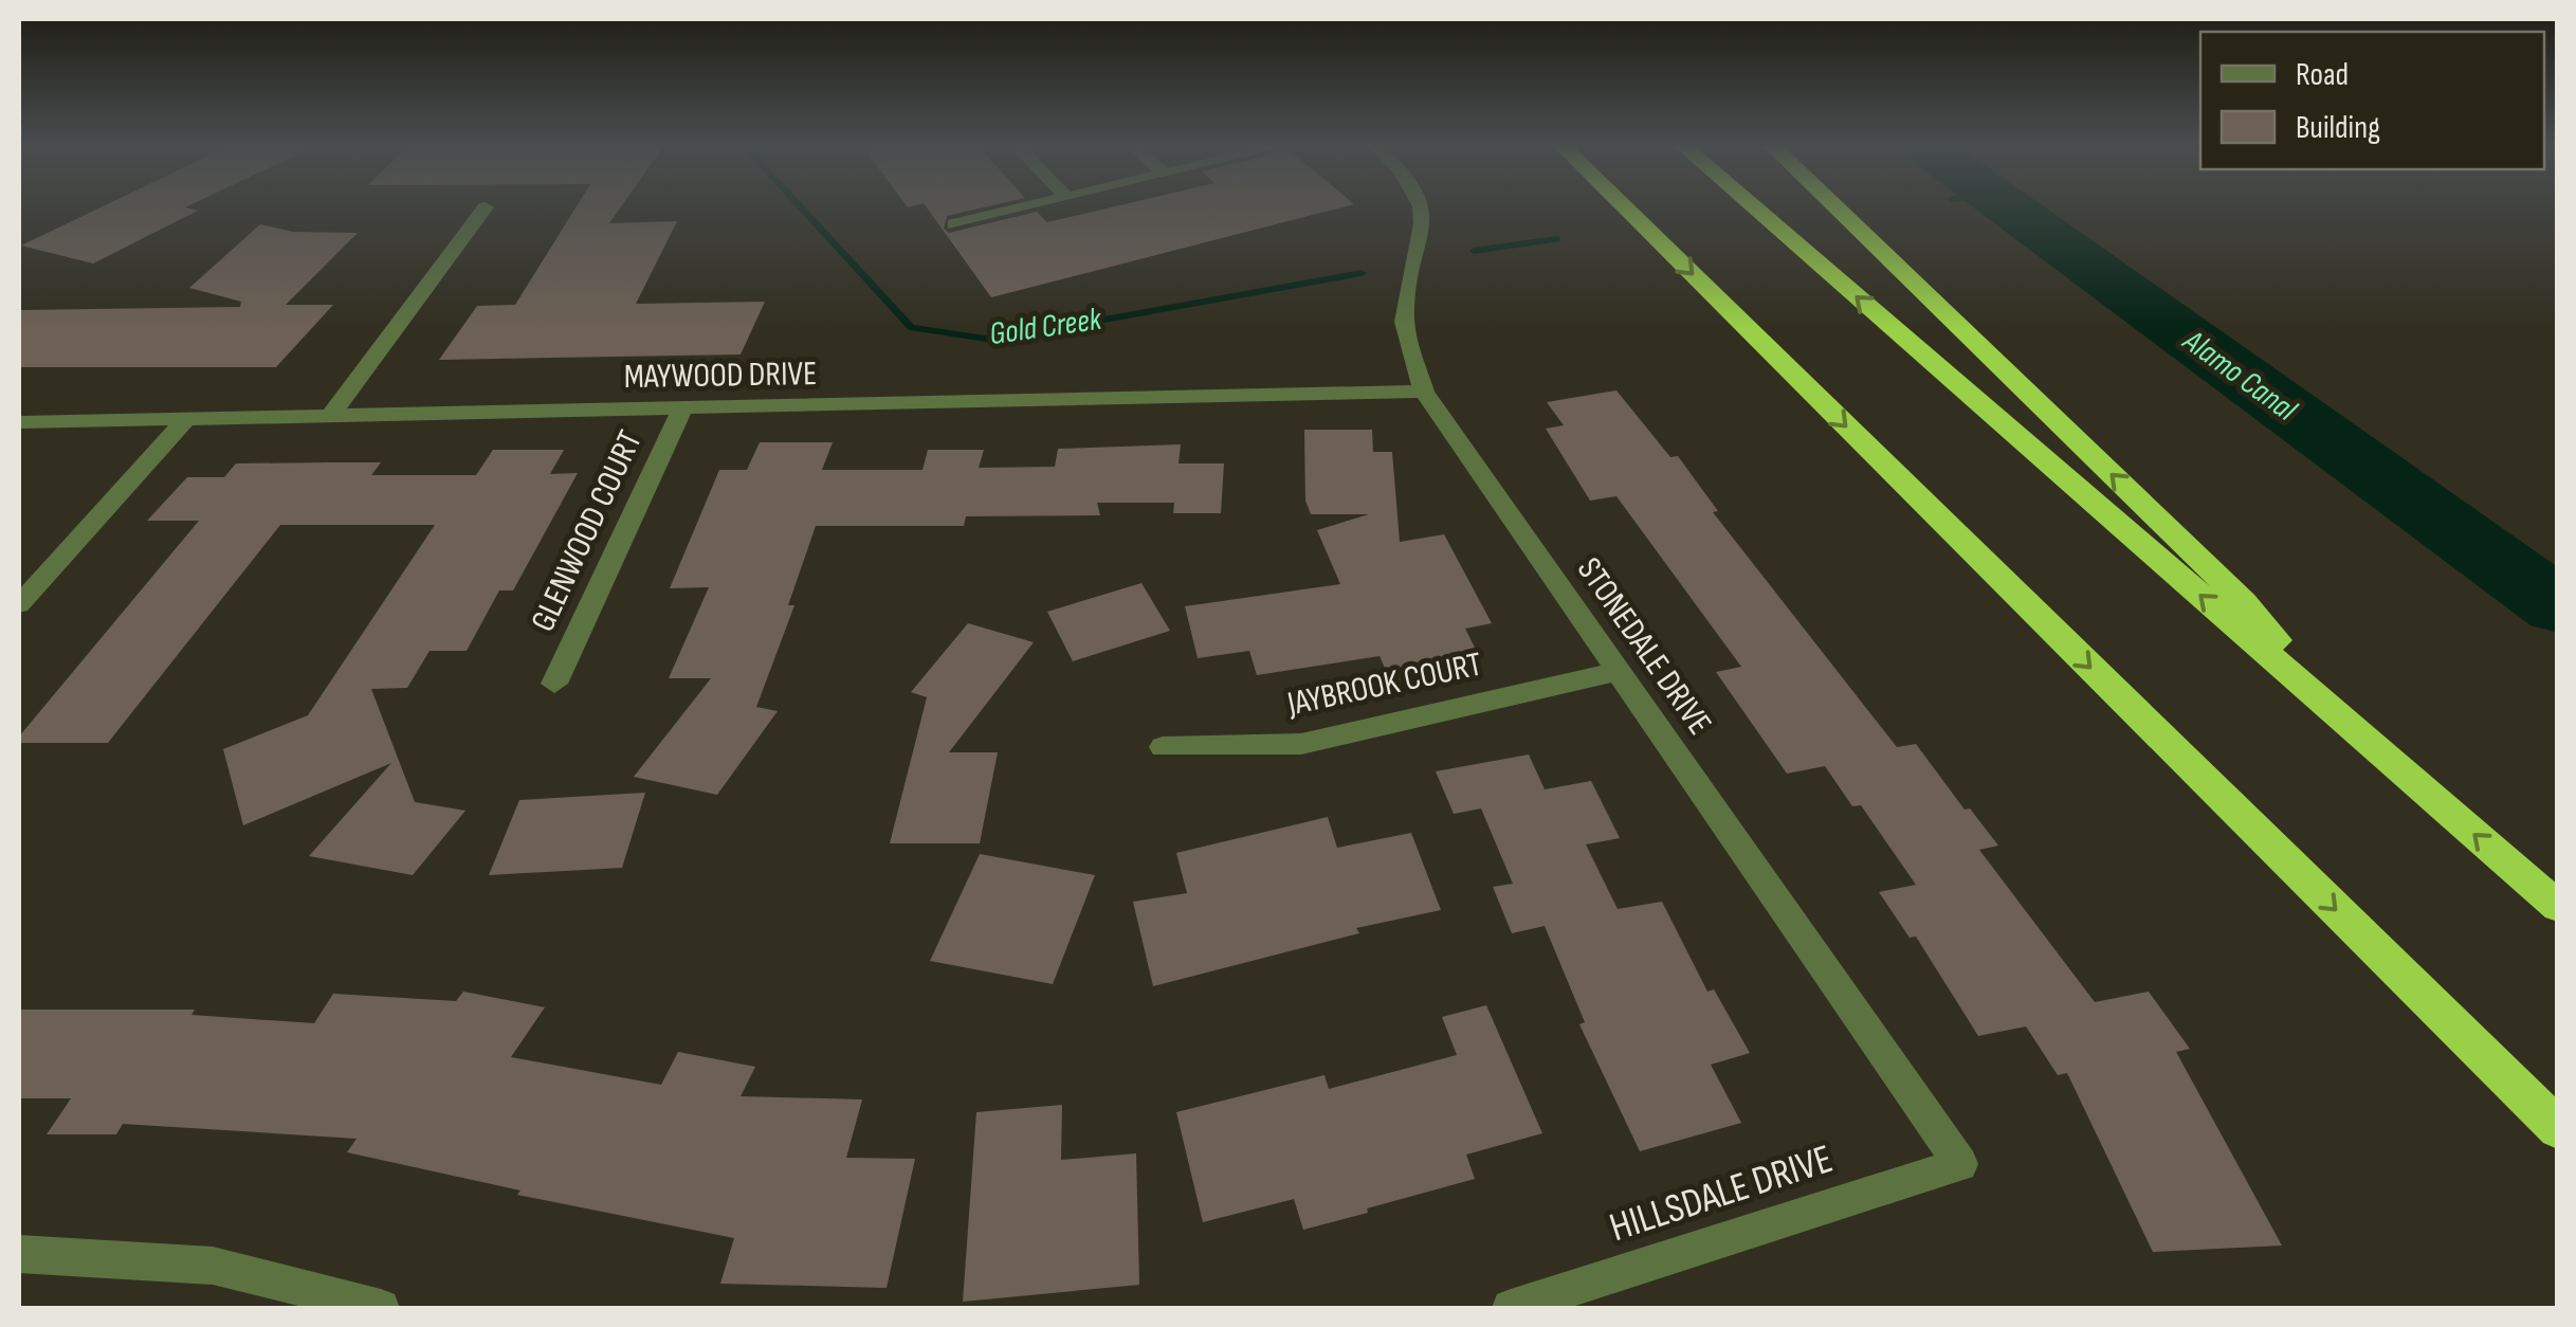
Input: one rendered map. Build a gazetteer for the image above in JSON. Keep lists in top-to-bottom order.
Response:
{
  "streets": {
    "street": [
      "MAYWOOD DRIVE",
      "GLENWOOD COURT",
      "STONEDALE DRIVE",
      "JAYBROOK COURT",
      "HILLSDALE DRIVE"
    ]
  },
  "crossings": [
    ["MAYWOOD DRIVE", "GLENWOOD COURT"],
    ["MAYWOOD DRIVE", "STONEDALE DRIVE"],
    ["STONEDALE DRIVE", "JAYBROOK COURT"],
    ["STONEDALE DRIVE", "HILLSDALE DRIVE"]
  ],
  "water": ["Gold Creek", "Alamo Canal"],
  "legend": ["Road", "Building"]
}
